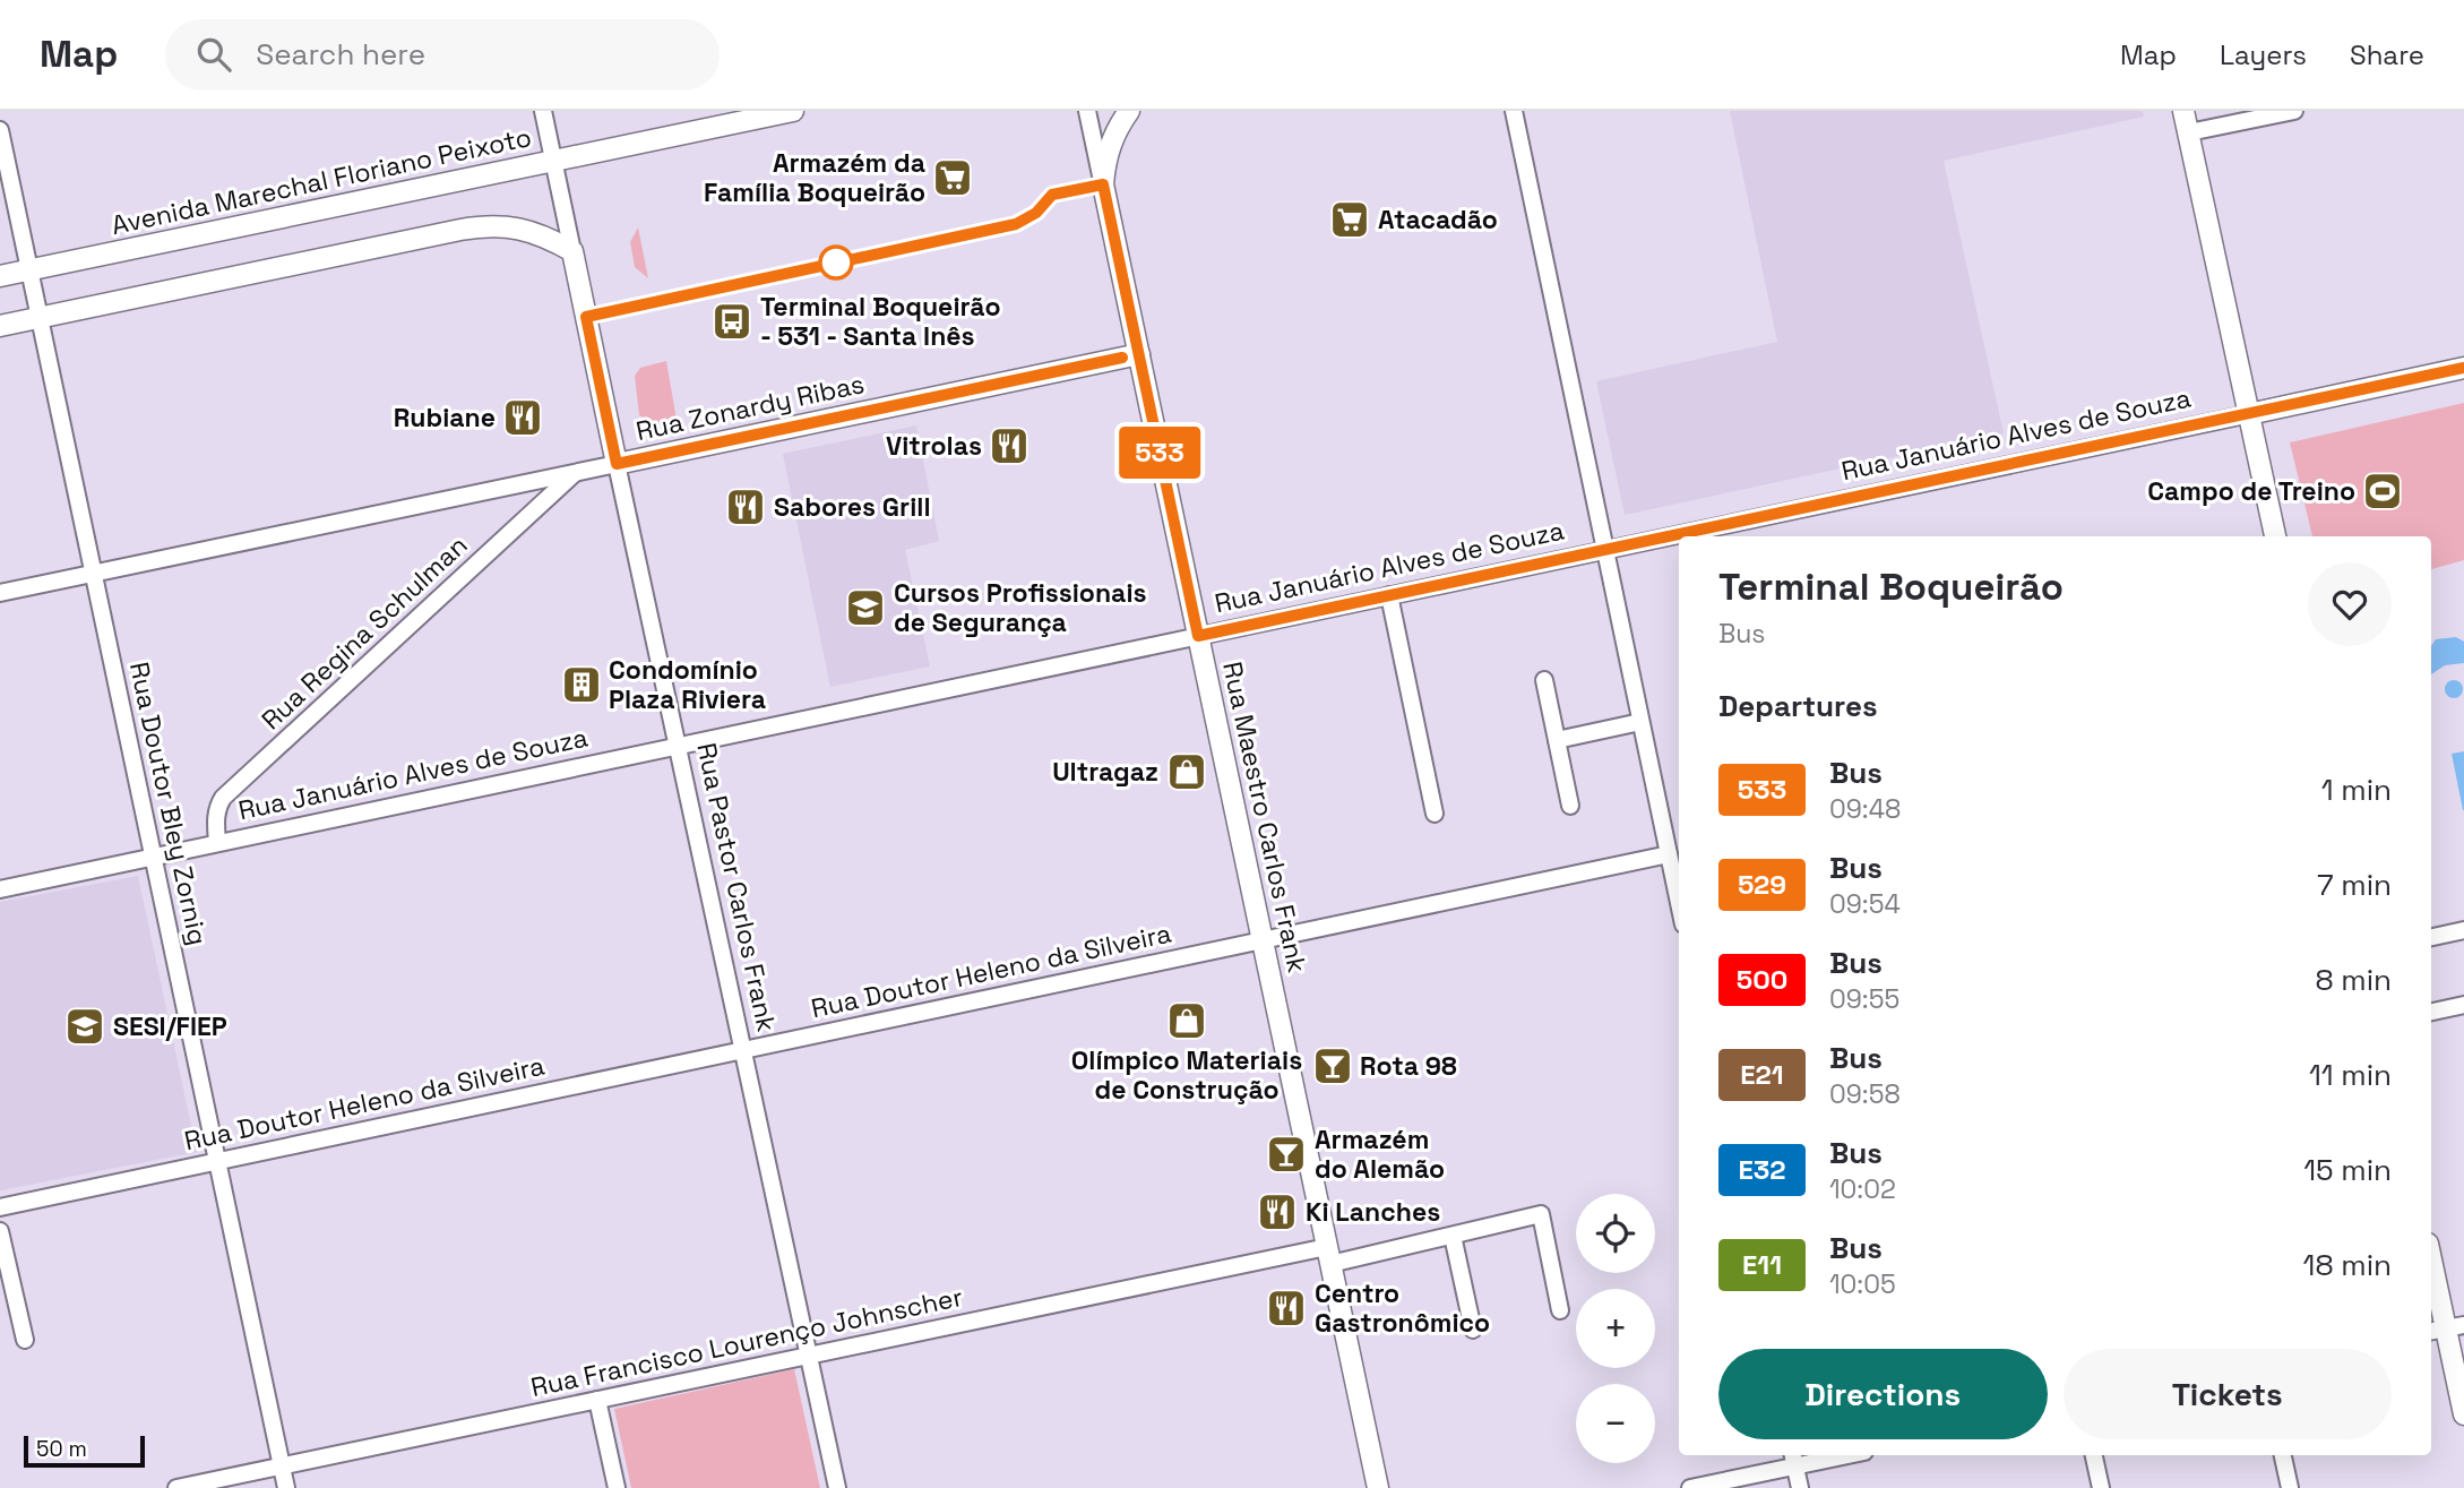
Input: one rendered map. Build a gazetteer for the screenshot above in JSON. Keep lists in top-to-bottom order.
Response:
{
  "streets": {
    "main road": [
      "Avenida Marechal Floriano Peixoto",
      "Rua Zonardy Ribas",
      "Rua Januário Alves de Souza",
      "Rua Maestro Carlos Frank",
      "Rua Pastor Carlos Frank"
    ],
    "street": [
      "Rua Regina Schulman",
      "Rua Doutor Bley Zornig",
      "Rua Doutor Heleno da Silveira",
      "Rua Francisco Lourenço Johnscher"
    ]
  },
  "crossings": [
    ["Avenida Marechal Floriano Peixoto", "Rua Doutor Bley Zornig"],
    ["Avenida Marechal Floriano Peixoto", "Rua Pastor Carlos Frank"],
    ["Rua Zonardy Ribas", "Rua Regina Schulman"],
    ["Rua Zonardy Ribas", "Rua Doutor Bley Zornig"],
    ["Rua Zonardy Ribas", "Rua Maestro Carlos Frank"],
    ["Rua Zonardy Ribas", "Rua Pastor Carlos Frank"],
    ["Rua Januário Alves de Souza", "Rua Regina Schulman"],
    ["Rua Januário Alves de Souza", "Rua Doutor Bley Zornig"],
    ["Rua Januário Alves de Souza", "Rua Maestro Carlos Frank"],
    ["Rua Januário Alves de Souza", "Rua Pastor Carlos Frank"],
    ["Rua Doutor Bley Zornig", "Rua Doutor Heleno da Silveira"],
    ["Rua Doutor Bley Zornig", "Rua Francisco Lourenço Johnscher"],
    ["Rua Maestro Carlos Frank", "Rua Doutor Heleno da Silveira"],
    ["Rua Maestro Carlos Frank", "Rua Francisco Lourenço Johnscher"],
    ["Rua Pastor Carlos Frank", "Rua Doutor Heleno da Silveira"],
    ["Rua Pastor Carlos Frank", "Rua Francisco Lourenço Johnscher"]
  ],
  "places": {
    "supermarket": ["Armazém da Família Boqueirão", "Atacadão"],
    "bus stop": ["Terminal Boqueirão - 531 - Santa Inês"],
    "restaurant": [
      "Rubiane",
      "Vitrolas",
      "Sabores Grill",
      "Ki Lanches",
      "Centro Gastronômico"
    ],
    "sports": ["Campo de Treino"],
    "school or university": ["Cursos Profissionais de Segurança", "SESI/FIEP"],
    "building": ["Condomínio Plaza Riviera"],
    "shop": ["Ultragaz", "Olímpico Materiais de Construção"],
    "bar": ["Rota 98", "Armazém do Alemão"]
  },
  "lines": ["bus line 533"],
  "scale_bar": "50 m",
  "page": {
    "header": "Map",
    "search": "Search here",
    "nav": ["Map", "Layers", "Share"],
    "on_map": "533",
    "heading": [
      ["Terminal Boqueirão", "Bus"],
      "Departures"
    ],
    "list": [
      {
        "mark": "533",
        "name": "Bus",
        "note": "09:48",
        "value": "1 min"
      },
      {
        "mark": "529",
        "name": "Bus",
        "note": "09:54",
        "value": "7 min"
      },
      {
        "mark": "500",
        "name": "Bus",
        "note": "09:55",
        "value": "8 min"
      },
      {
        "mark": "E21",
        "name": "Bus",
        "note": "09:58",
        "value": "11 min"
      },
      {
        "mark": "E32",
        "name": "Bus",
        "note": "10:02",
        "value": "15 min"
      },
      {
        "mark": "E11",
        "name": "Bus",
        "note": "10:05",
        "value": "18 min"
      }
    ],
    "map_buttons": ["+", "−"],
    "buttons": ["Directions", "Tickets"],
    "scale": "50 m"
  }
}
